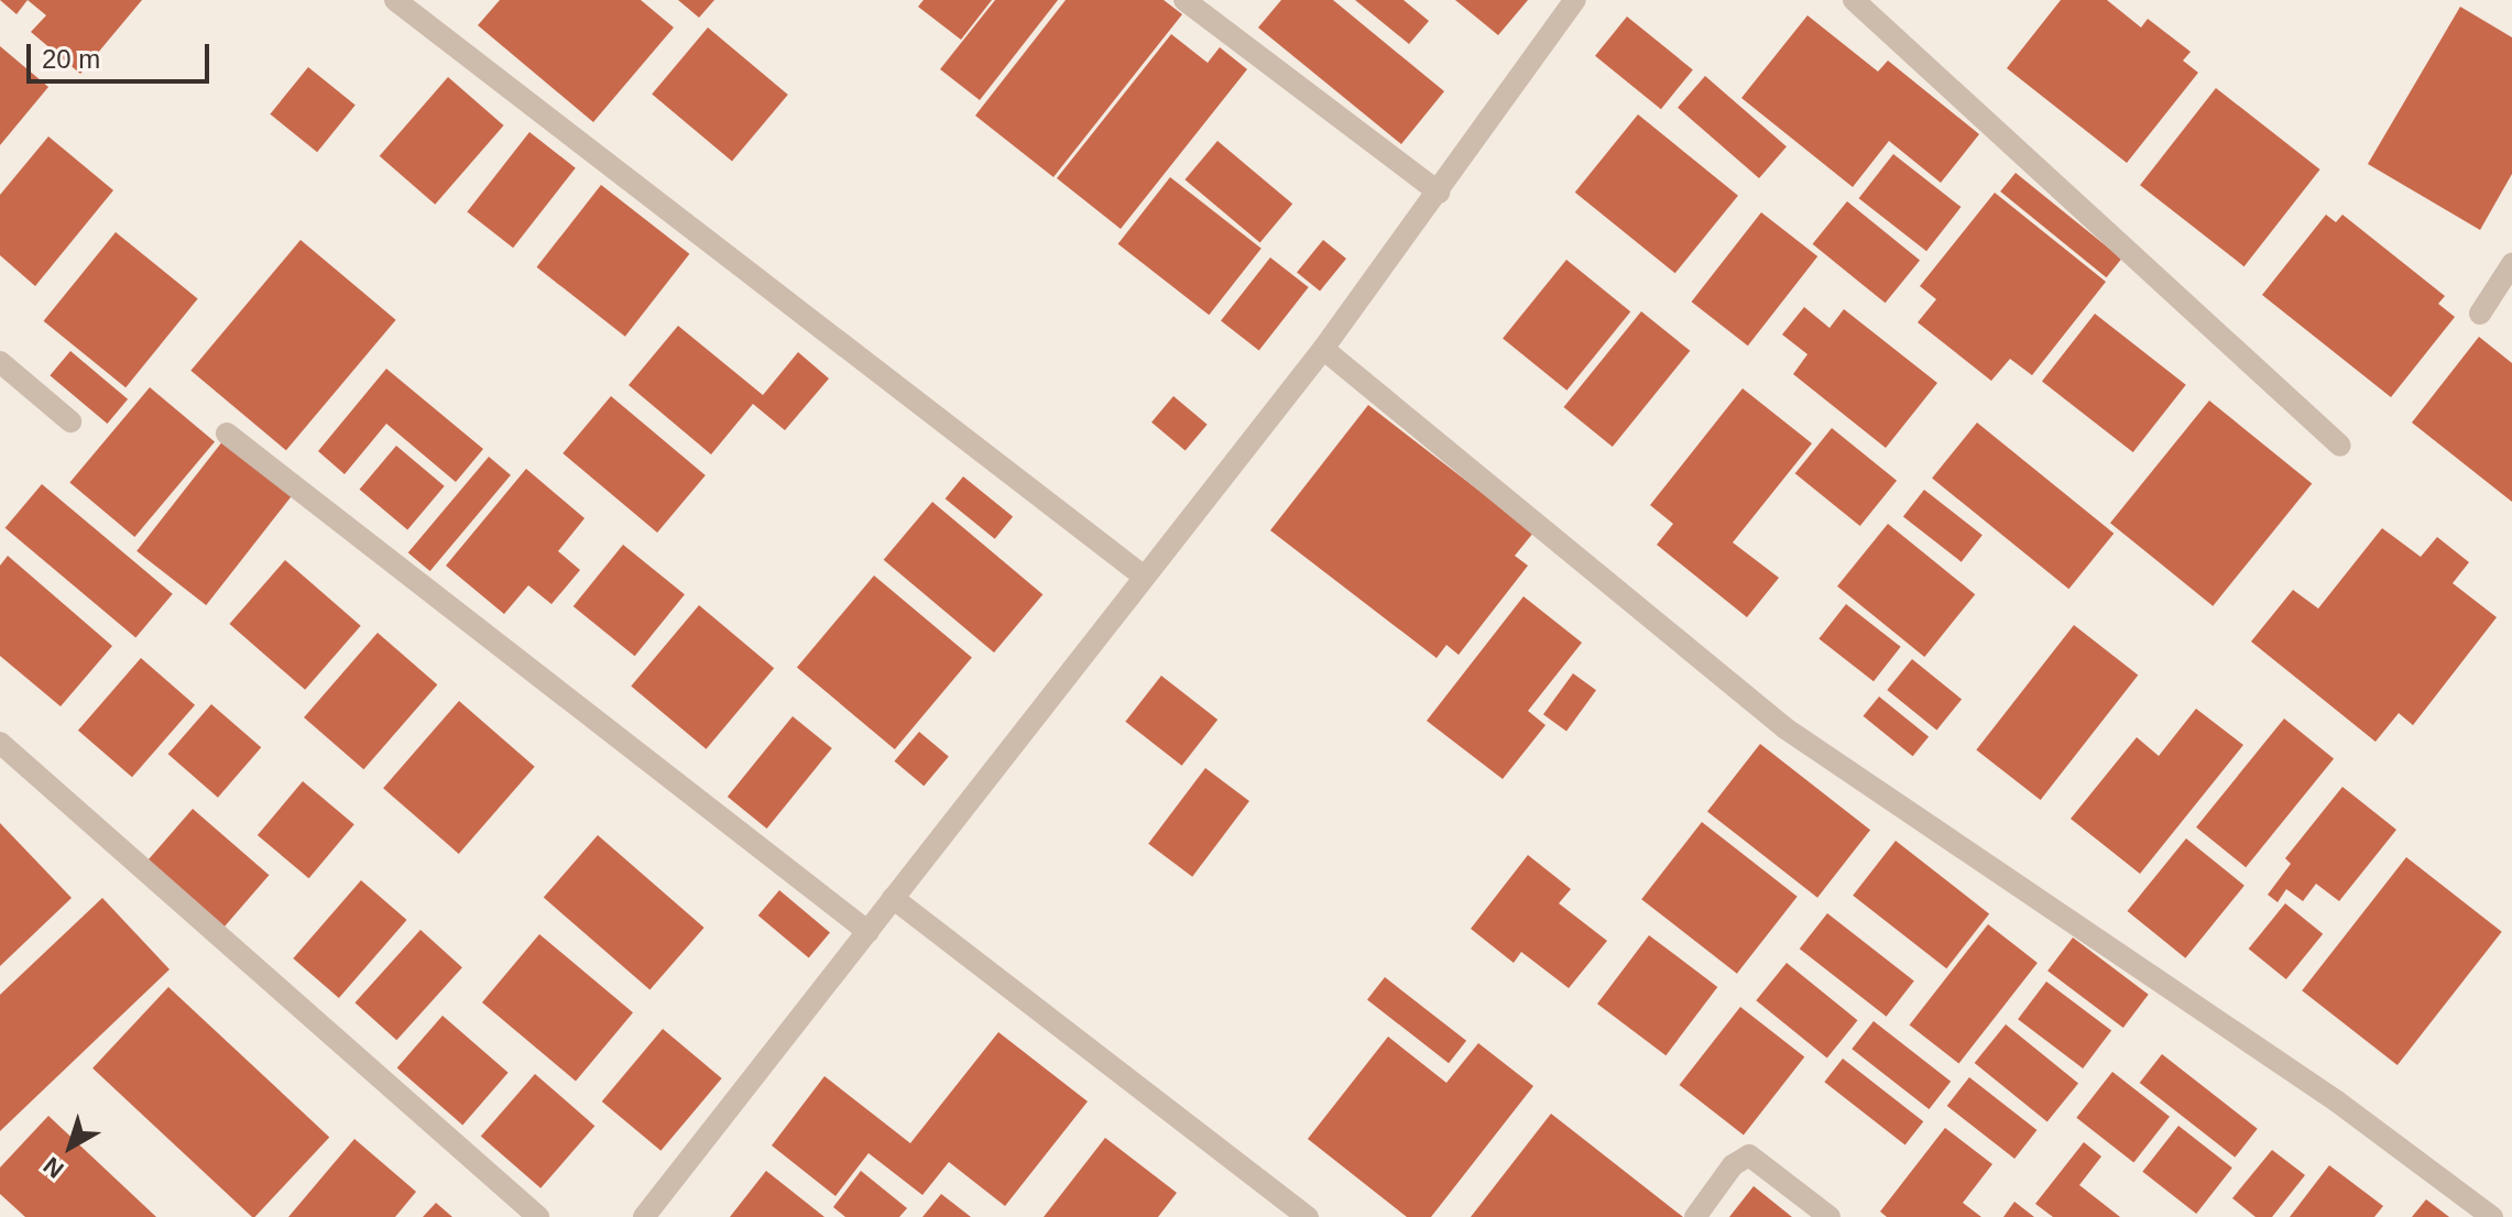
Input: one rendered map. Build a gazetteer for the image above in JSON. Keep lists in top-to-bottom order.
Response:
{
  "scale_bar": "20 m",
  "north": "bottom left"
}
